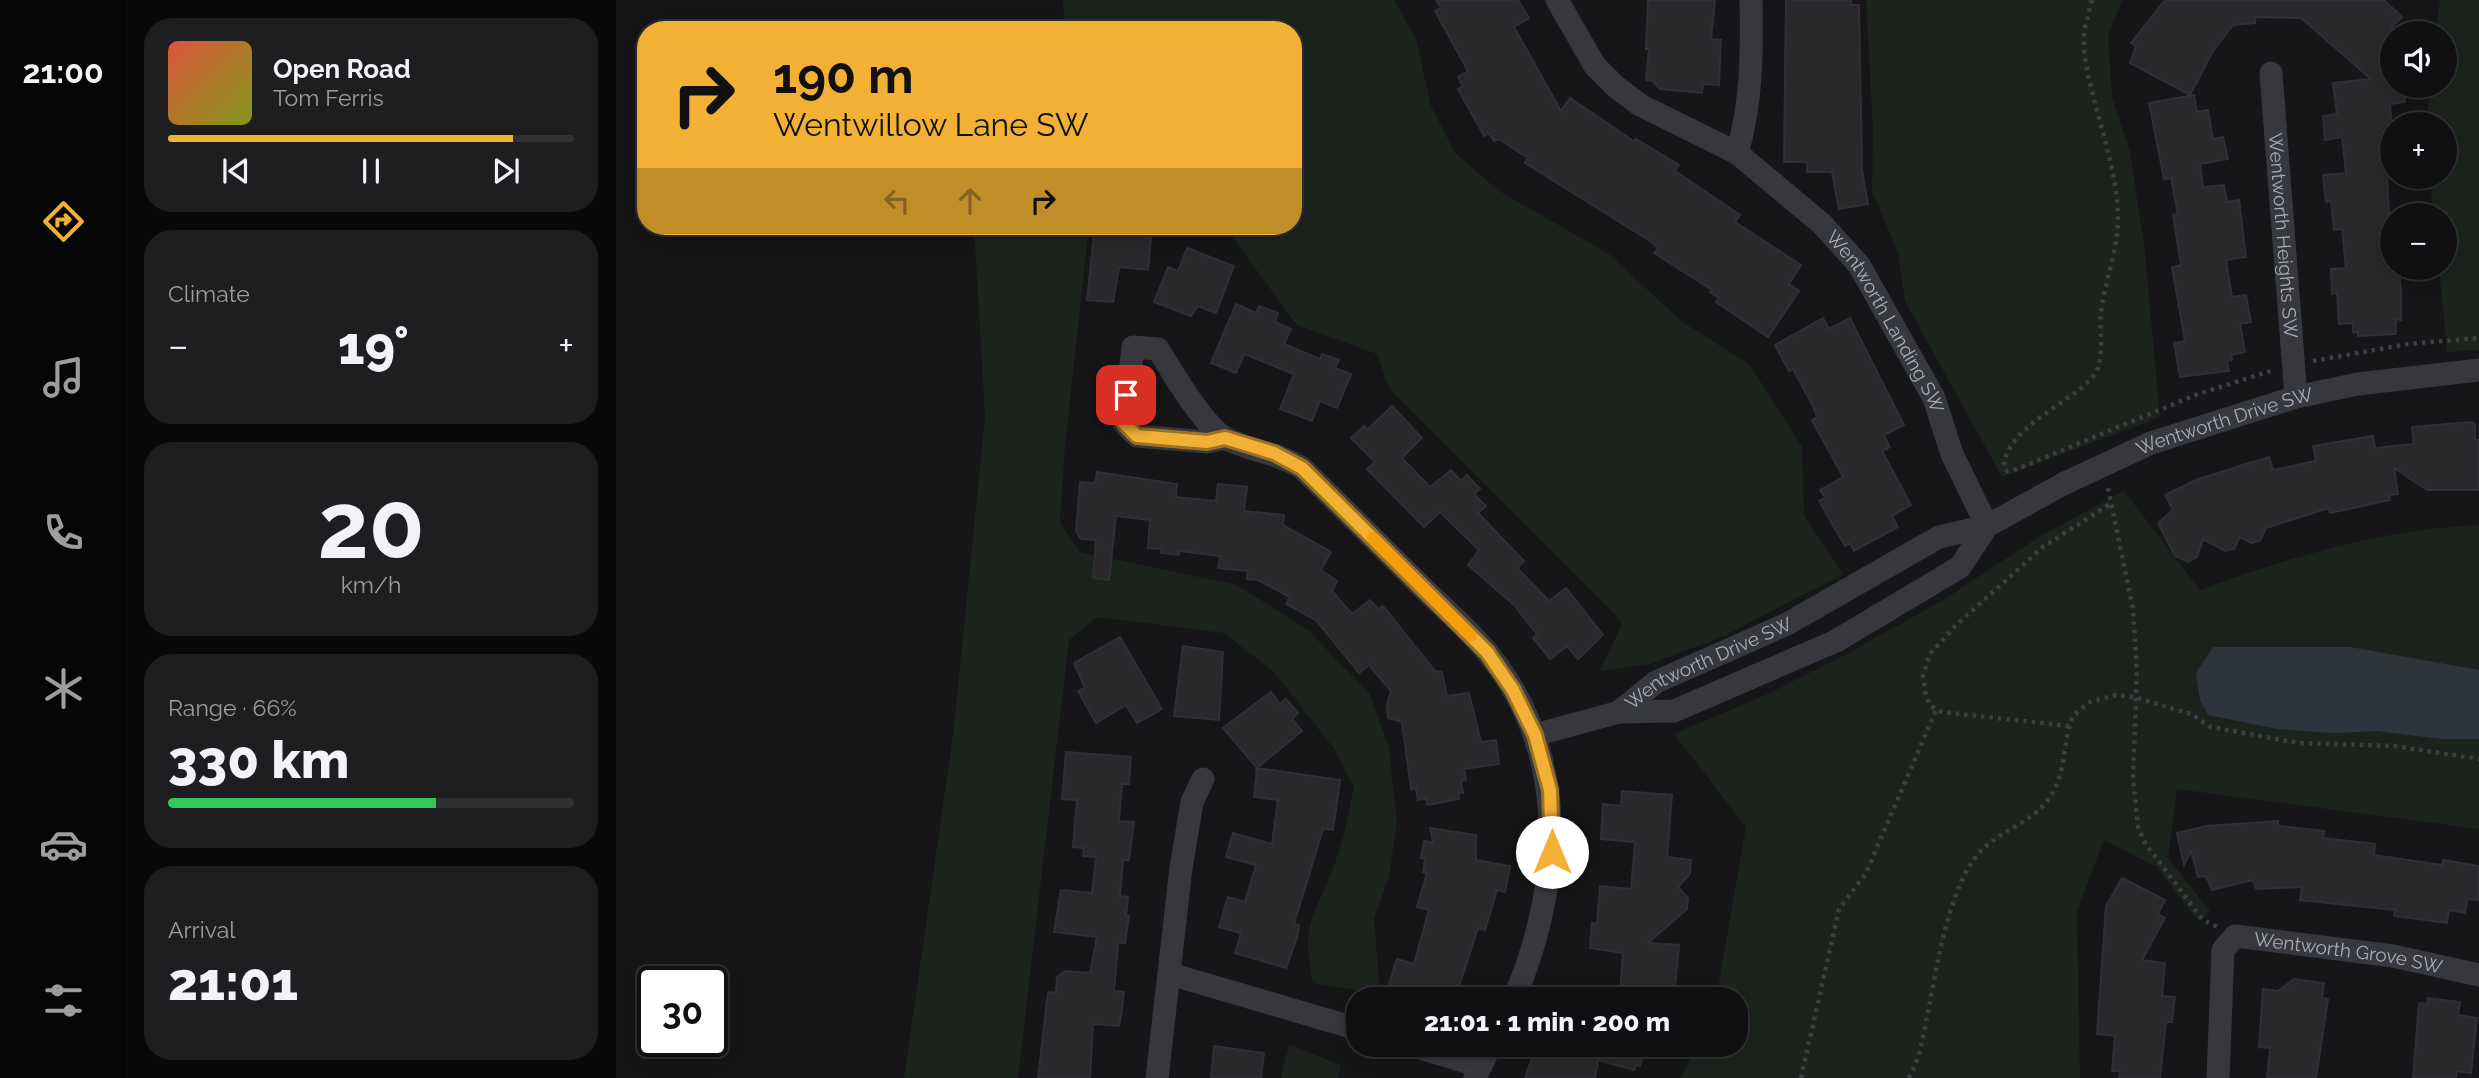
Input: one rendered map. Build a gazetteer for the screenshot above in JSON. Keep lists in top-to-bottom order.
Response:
{
  "streets": {
    "street": [
      "Wentworth Heights SW",
      "Wentworth Landing SW",
      "Wentworth Drive SW",
      "Wentworth Grove SW"
    ]
  },
  "crossings": [
    ["Wentworth Heights SW", "Wentworth Drive SW"],
    ["Wentworth Landing SW", "Wentworth Drive SW"]
  ],
  "page": {
    "tabs": "21:00",
    "map_buttons": ["+", "−"],
    "turn": ["190 m", "Wentwillow Lane SW"],
    "song": ["Open Road", "Tom Ferris"],
    "tile": [
      "Climate",
      ["20", "km/h"],
      ["Range · 66%", "330 km"],
      ["Arrival", "21:01"]
    ],
    "heat": ["−", "19°", "+"],
    "limit": "30",
    "trip": "21:01 · 1 min · 200 m"
  }
}
